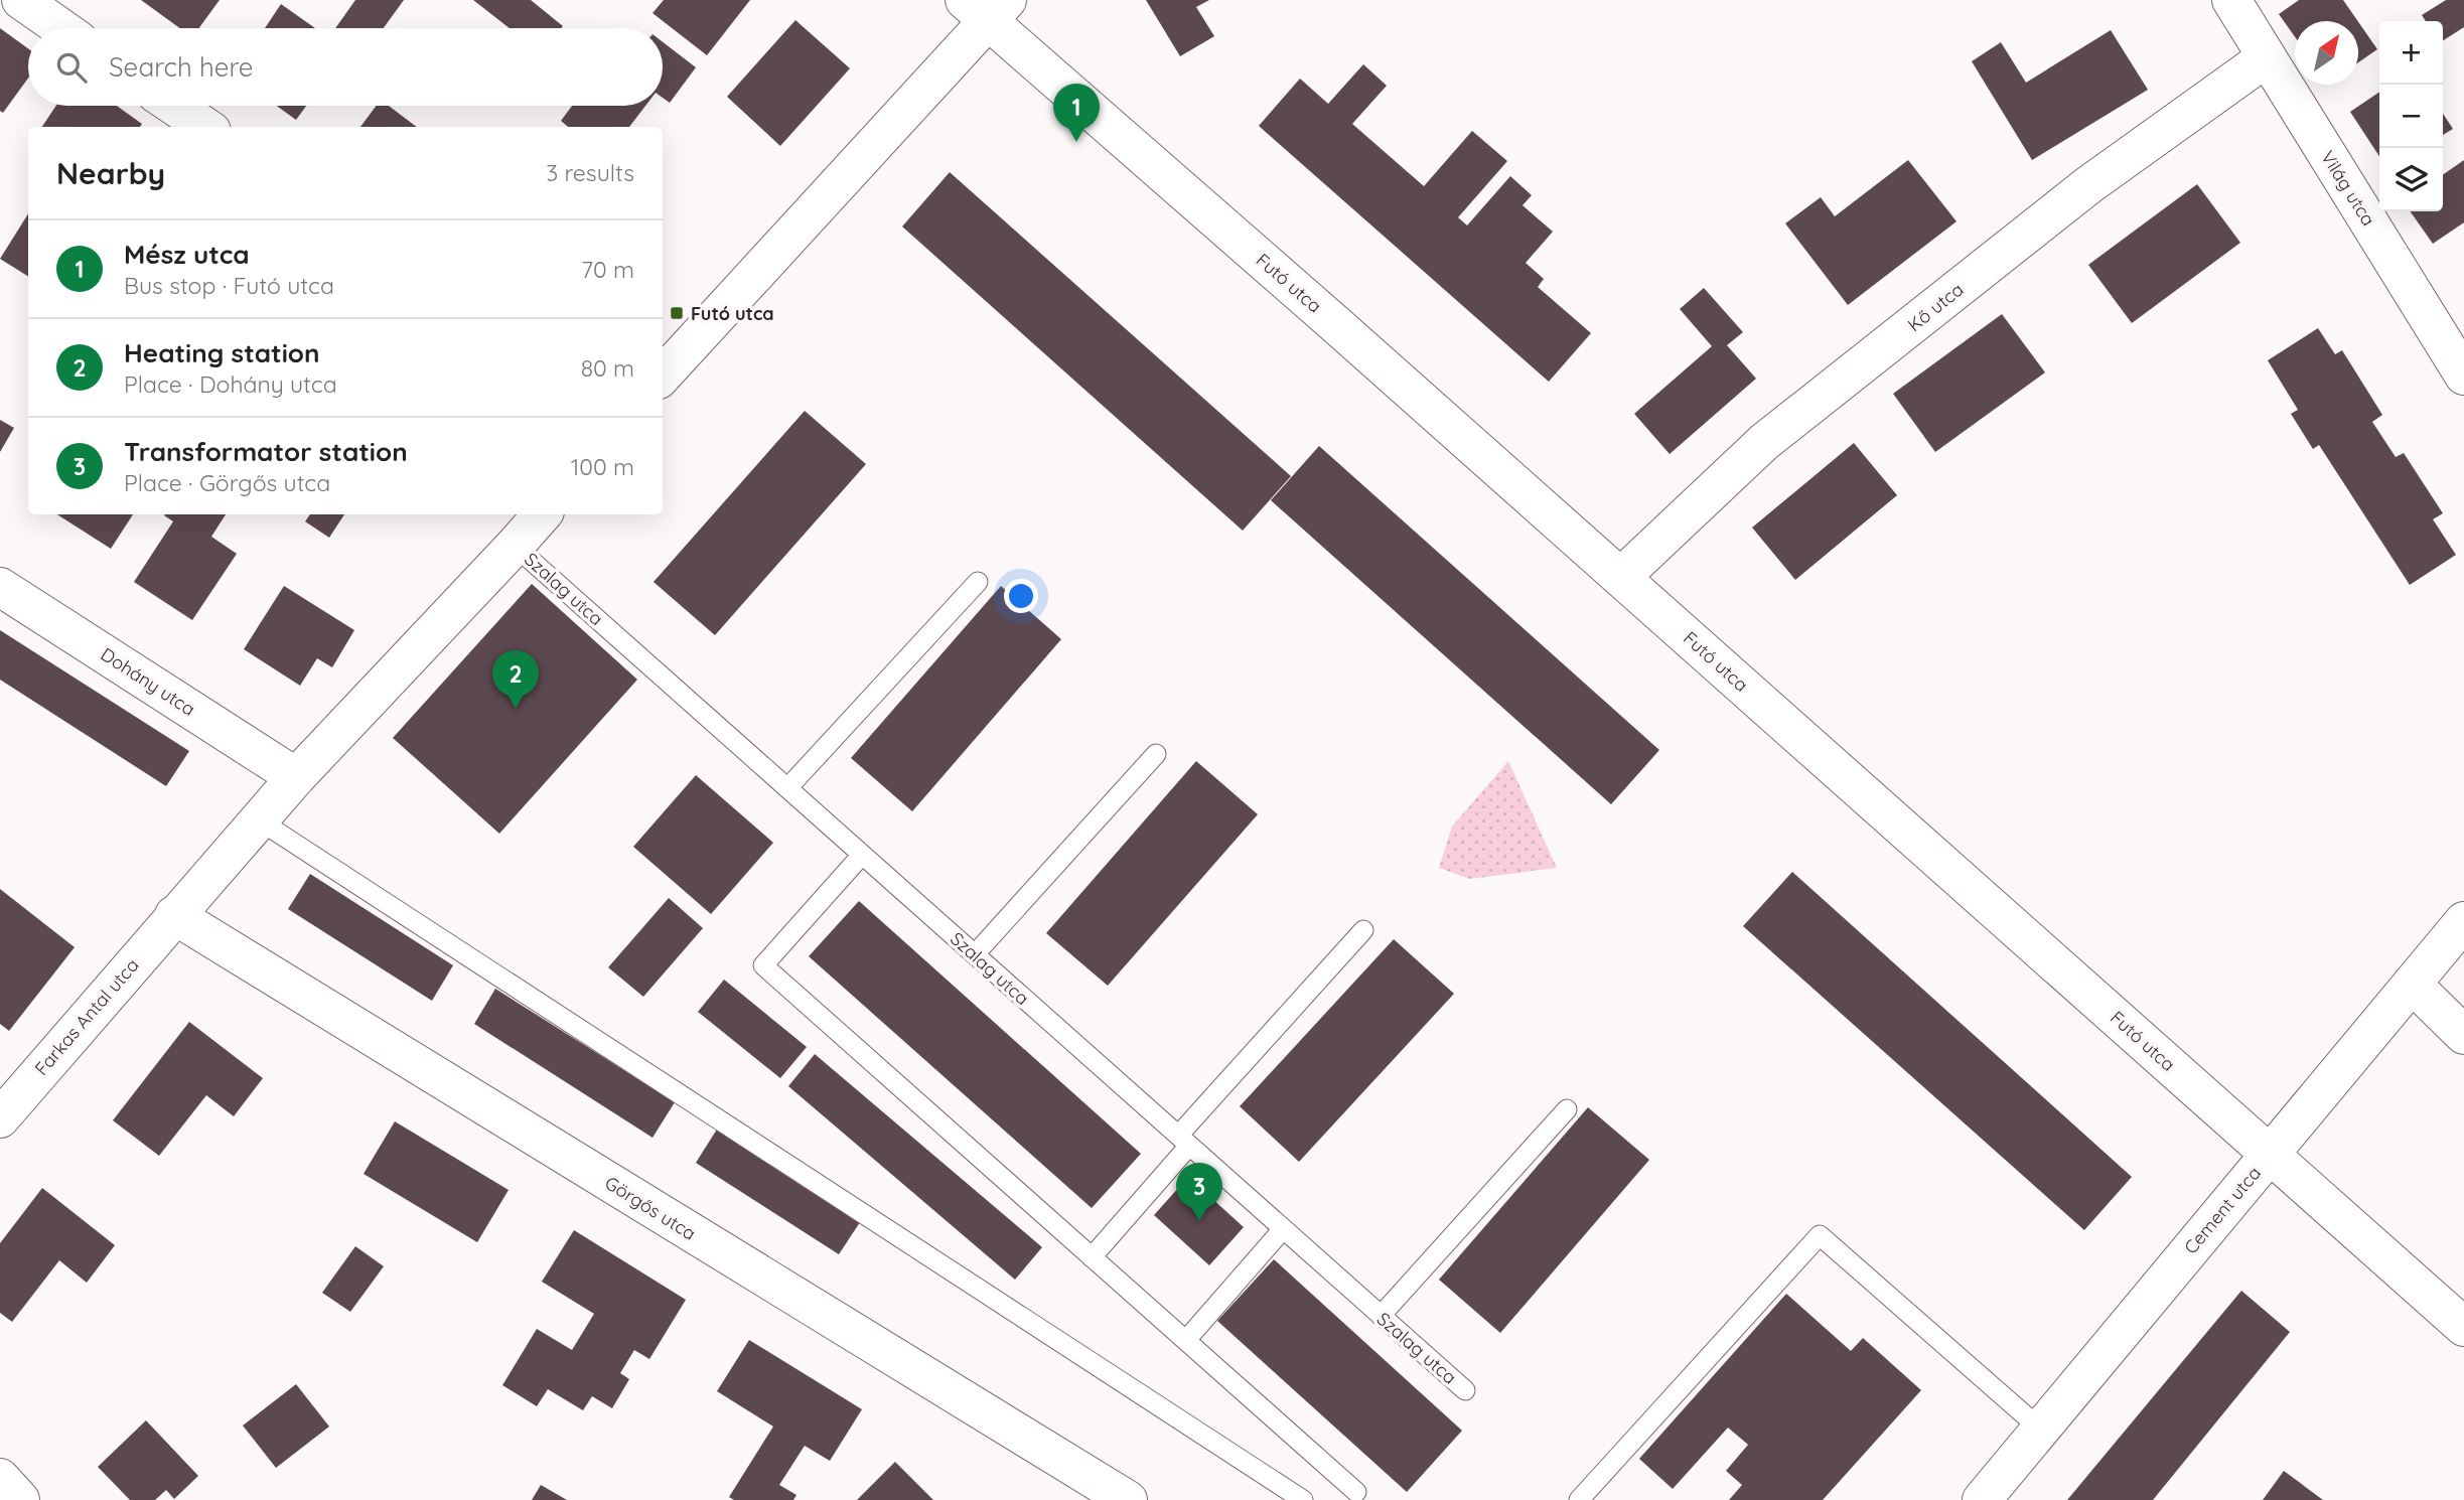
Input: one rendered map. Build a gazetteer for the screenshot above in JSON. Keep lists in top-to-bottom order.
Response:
{
  "streets": {
    "street": [
      "Világ utca",
      "Futó utca",
      "Kő utca",
      "Dohány utca",
      "Farkas Antal utca",
      "Görgős utca",
      "Cement utca"
    ],
    "lane": ["Szalag utca"]
  },
  "crossings": [
    ["Világ utca", "Kő utca"],
    ["Futó utca", "Kő utca"],
    ["Futó utca", "Cement utca"],
    ["Szalag utca", "Farkas Antal utca"],
    ["Dohány utca", "Farkas Antal utca"],
    ["Farkas Antal utca", "Görgős utca"]
  ],
  "places": {
    "transit": ["Futó utca"]
  },
  "north": "top right",
  "page": {
    "map_buttons": ["+", "−"],
    "search": "Search here",
    "pins": ["1", "2", "3"],
    "heading": ["Nearby", "3 results"],
    "list": [
      {
        "mark": "1",
        "name": "Mész utca",
        "note": "Bus stop · Futó utca",
        "value": "70 m"
      },
      {
        "mark": "2",
        "name": "Heating station",
        "note": "Place · Dohány utca",
        "value": "80 m"
      },
      {
        "mark": "3",
        "name": "Transformator station",
        "note": "Place · Görgős utca",
        "value": "100 m"
      }
    ]
  }
}
